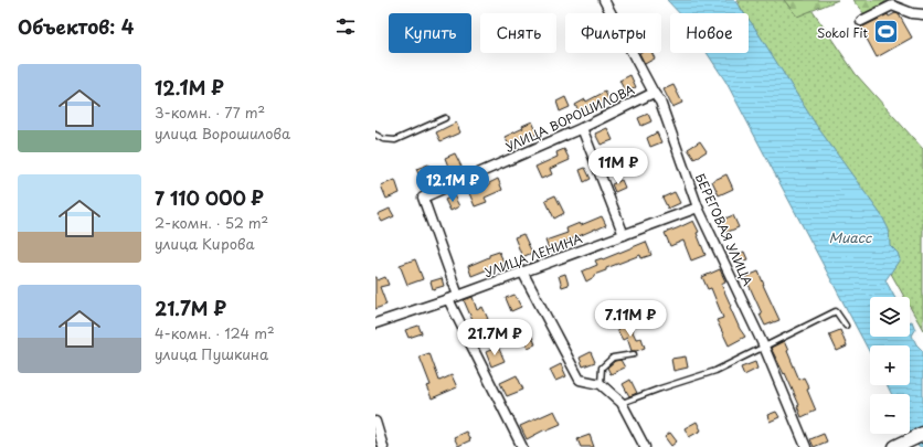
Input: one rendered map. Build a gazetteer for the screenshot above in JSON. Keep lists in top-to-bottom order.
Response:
{
  "streets": {
    "street": ["УЛИЦА ВОРОШИЛОВА", "БЕРЕГОВАЯ УЛИЦА", "УЛИЦА ЛЕНИНА"]
  },
  "crossings": [
    ["УЛИЦА ВОРОШИЛОВА", "БЕРЕГОВАЯ УЛИЦА"],
    ["УЛИЦА ВОРОШИЛОВА", "УЛИЦА ЛЕНИНА"],
    ["БЕРЕГОВАЯ УЛИЦА", "УЛИЦА ЛЕНИНА"]
  ],
  "water": ["Миасс"],
  "places": {
    "sports": ["Sokol Fit"]
  },
  "page": {
    "heading": "Объектов: 4",
    "chip": [
      "Купить",
      "Снять",
      "Фильтры",
      "Новое"
    ],
    "list": [
      {
        "name": "12.1M ₽",
        "note": "3-комн. · 77 m² · улица Ворошилова"
      },
      {
        "name": "7 110 000 ₽",
        "note": "2-комн. · 52 m² · улица Кирова"
      },
      {
        "name": "21.7M ₽",
        "note": "4-комн. · 124 m² · улица Пушкина"
      }
    ],
    "price": [
      "11M ₽",
      "12.1M ₽",
      "7.11M ₽",
      "21.7M ₽"
    ],
    "map_buttons": ["+", "−"]
  }
}
